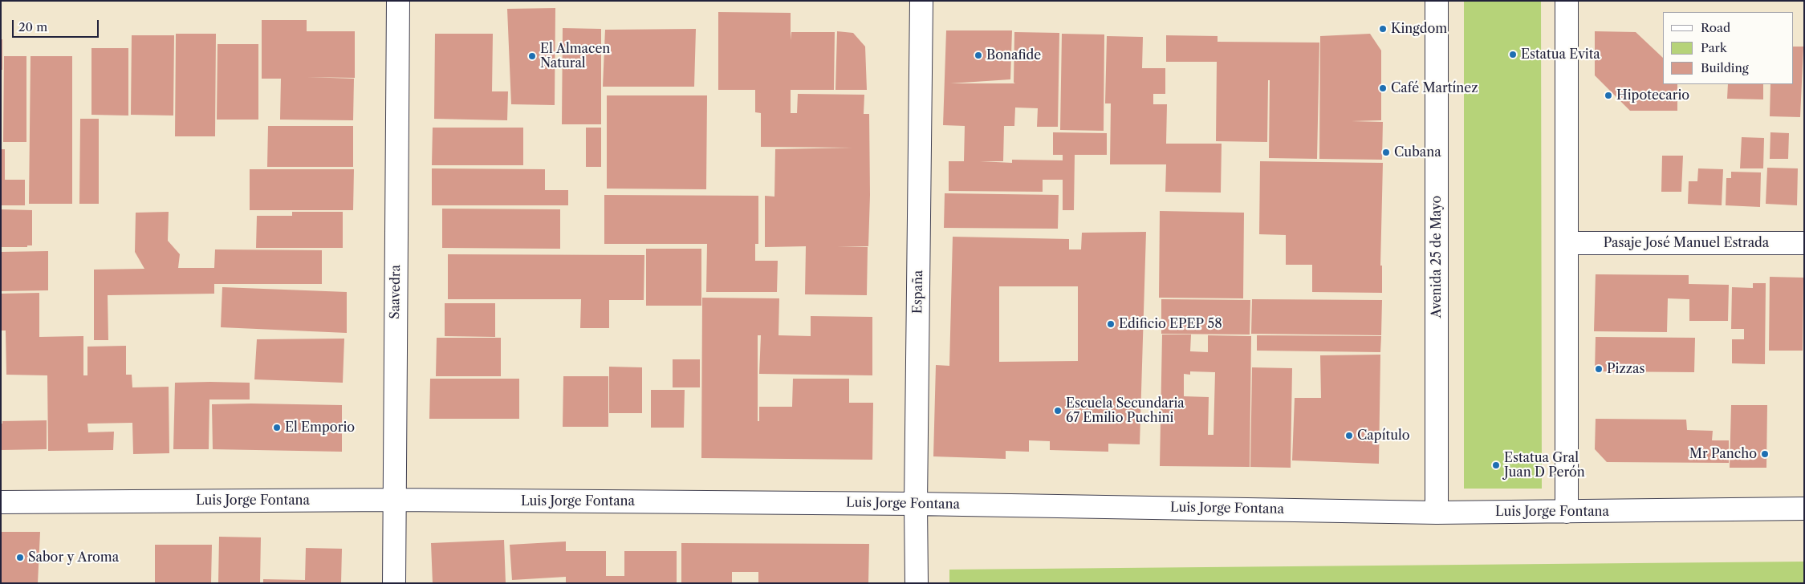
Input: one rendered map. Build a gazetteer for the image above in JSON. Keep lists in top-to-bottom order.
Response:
{
  "streets": {
    "street": [
      "Pasaje José Manuel Estrada",
      "Avenida 25 de Mayo",
      "Saavedra",
      "España",
      "Luis Jorge Fontana"
    ]
  },
  "crossings": [
    ["Avenida 25 de Mayo", "Luis Jorge Fontana"],
    ["Saavedra", "Luis Jorge Fontana"],
    ["España", "Luis Jorge Fontana"]
  ],
  "places": [
    "Kingdom",
    "Estatua Evita",
    "Bonafide",
    "El Almacen Natural",
    "Café Martínez",
    "Hipotecario",
    "Cubana",
    "Edificio EPEP 58",
    "Pizzas",
    "Escuela Secundaria 67 Emilio Puchini",
    "El Emporio",
    "Capítulo",
    "Mr Pancho",
    "Estatua Gral Juan D Perón",
    "Sabor y Aroma"
  ],
  "legend": ["Road", "Park", "Building"],
  "scale_bar": "20 m"
}
